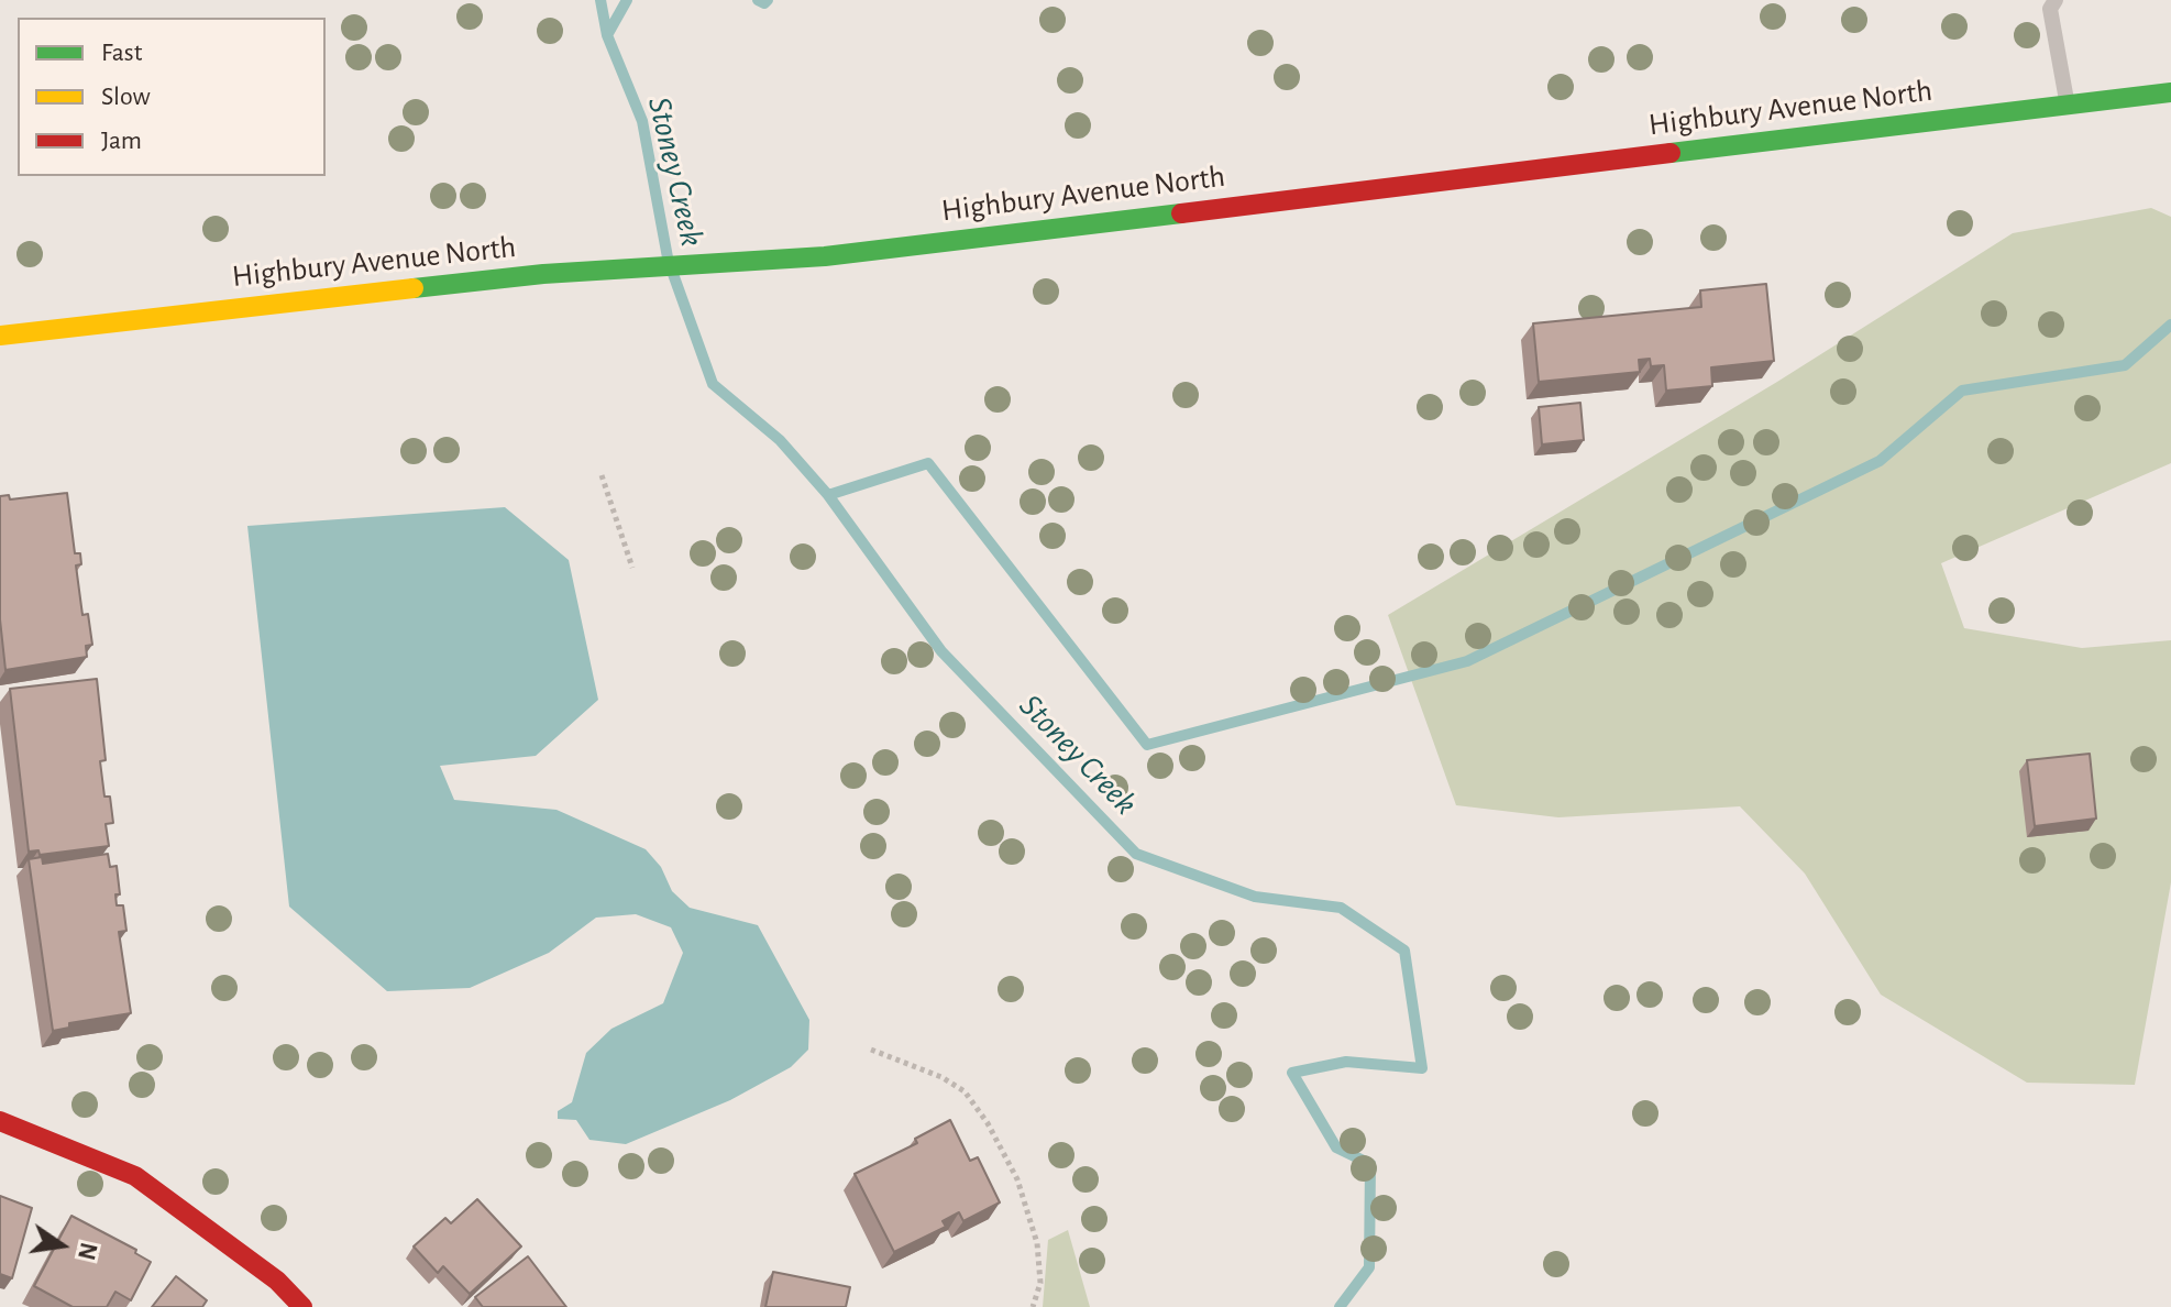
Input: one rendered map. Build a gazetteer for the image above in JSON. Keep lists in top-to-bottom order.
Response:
{
  "streets": {
    "main road": ["Highbury Avenue North"]
  },
  "water": ["Stoney Creek"],
  "legend": ["Fast", "Slow", "Jam"],
  "north": "right"
}
